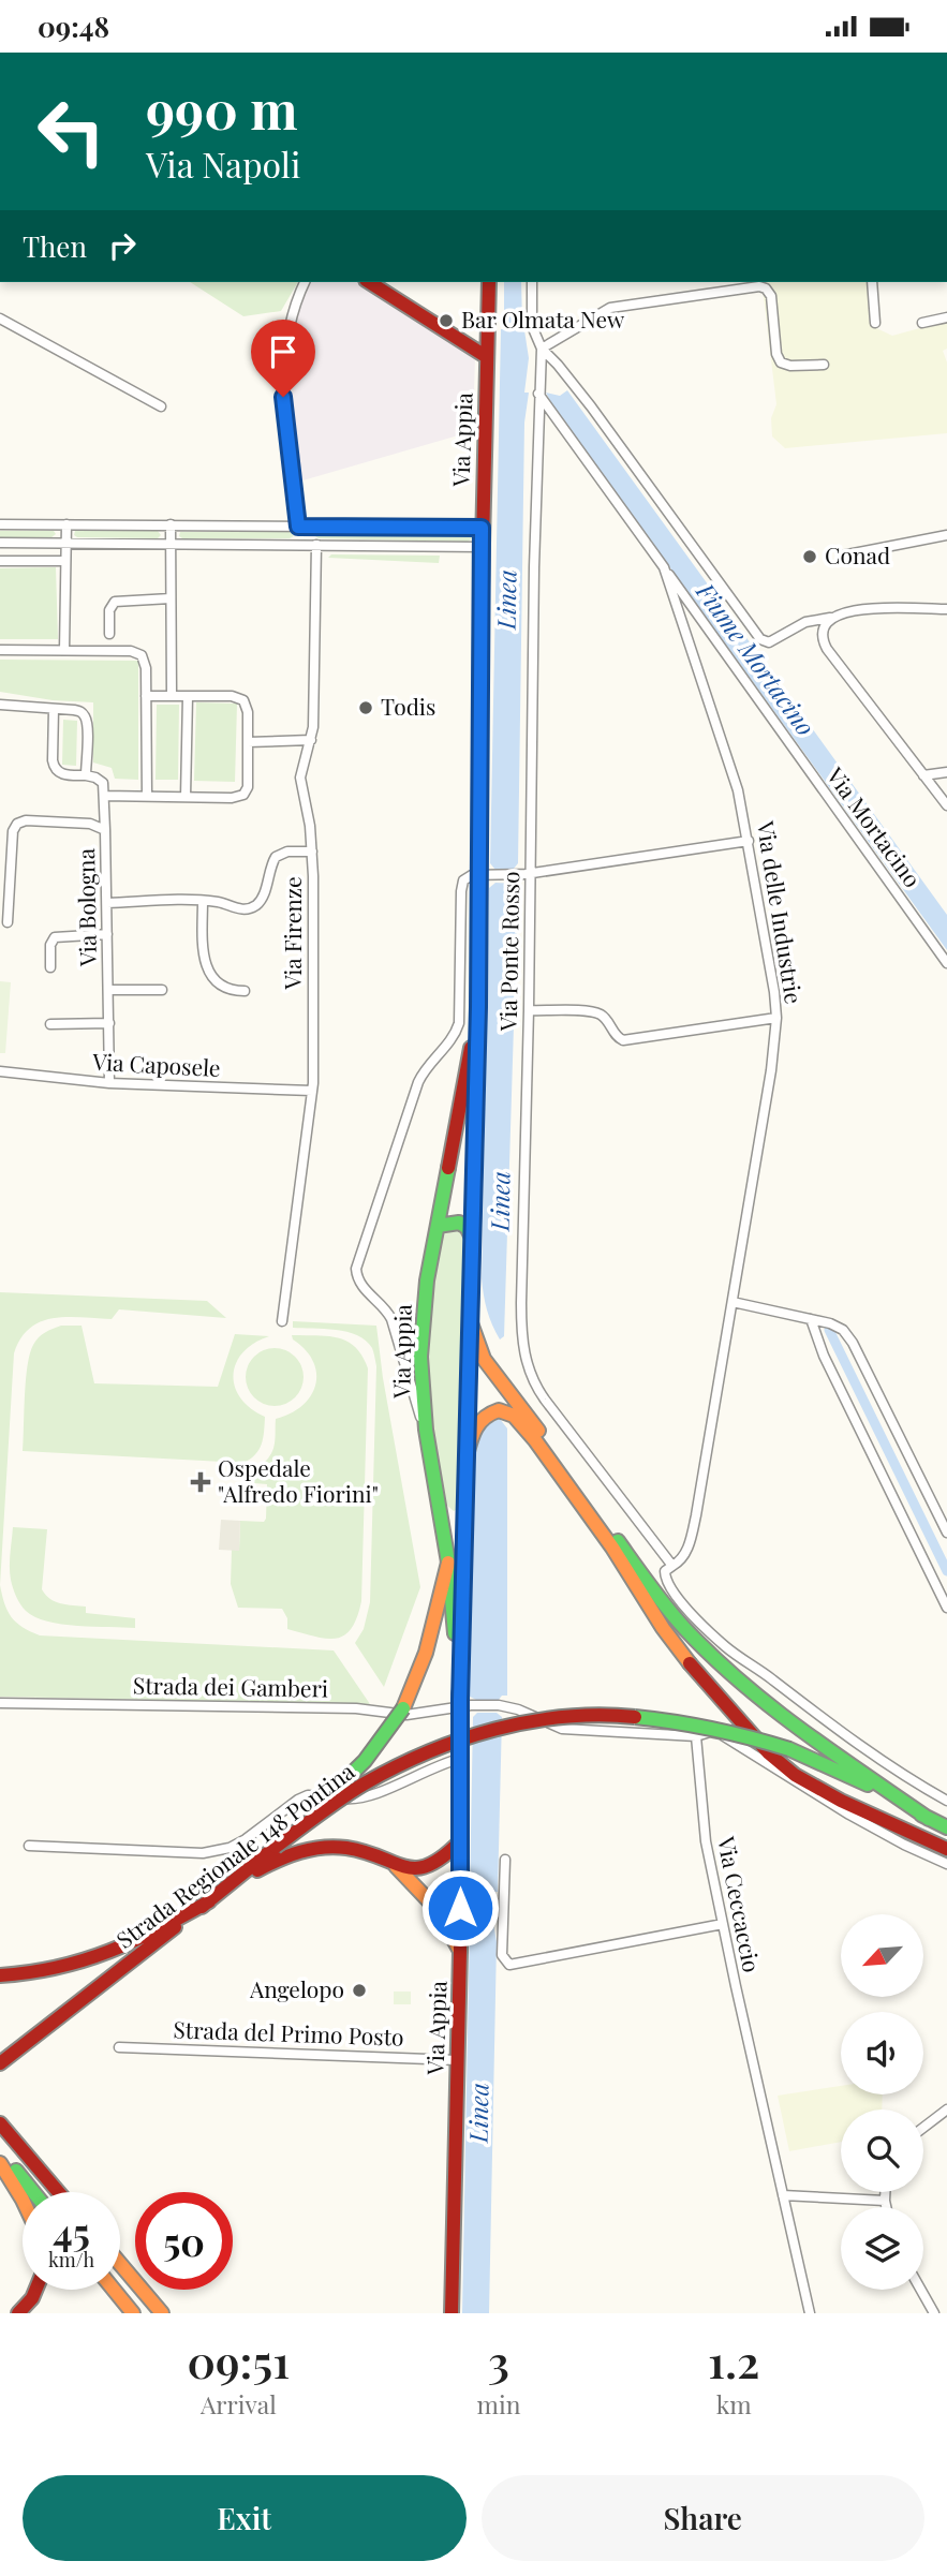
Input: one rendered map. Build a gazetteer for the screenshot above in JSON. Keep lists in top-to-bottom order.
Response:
{
  "streets": {
    "main road": ["Via Appia", "Strada Regionale 148 Pontina"],
    "street": [
      "Via Mortacino",
      "Via Bologna",
      "Via delle Industrie",
      "Via Firenze",
      "Via Ponte Rosso",
      "Via Caposele",
      "Strada dei Gamberi",
      "Via Ceccaccio",
      "Strada del Primo Posto"
    ]
  },
  "crossings": [
    ["Via Appia", "Strada dei Gamberi"],
    ["Via Appia", "Strada del Primo Posto"],
    ["Via Mortacino", "Via delle Industrie"],
    ["Via Bologna", "Via Caposele"],
    ["Via delle Industrie", "Via Ponte Rosso"],
    ["Via Firenze", "Via Caposele"]
  ],
  "water": ["Linea", "Fiume Mortacino"],
  "places": {
    "other": [
      "Bar Olmata New",
      "Conad",
      "Todis",
      "Angelopo"
    ],
    "health": ["Ospedale \"Alfredo Fiorini\""]
  },
  "north": "bottom left",
  "page": {
    "status": "09:48",
    "turn": ["990 m", "Via Napoli"],
    "then": "Then",
    "speed": "45 km/h",
    "limit": "50",
    "eta": [
      "09:51",
      "Arrival",
      "3",
      "min",
      "1.2",
      "km"
    ],
    "buttons": ["Exit", "Share"]
  }
}
